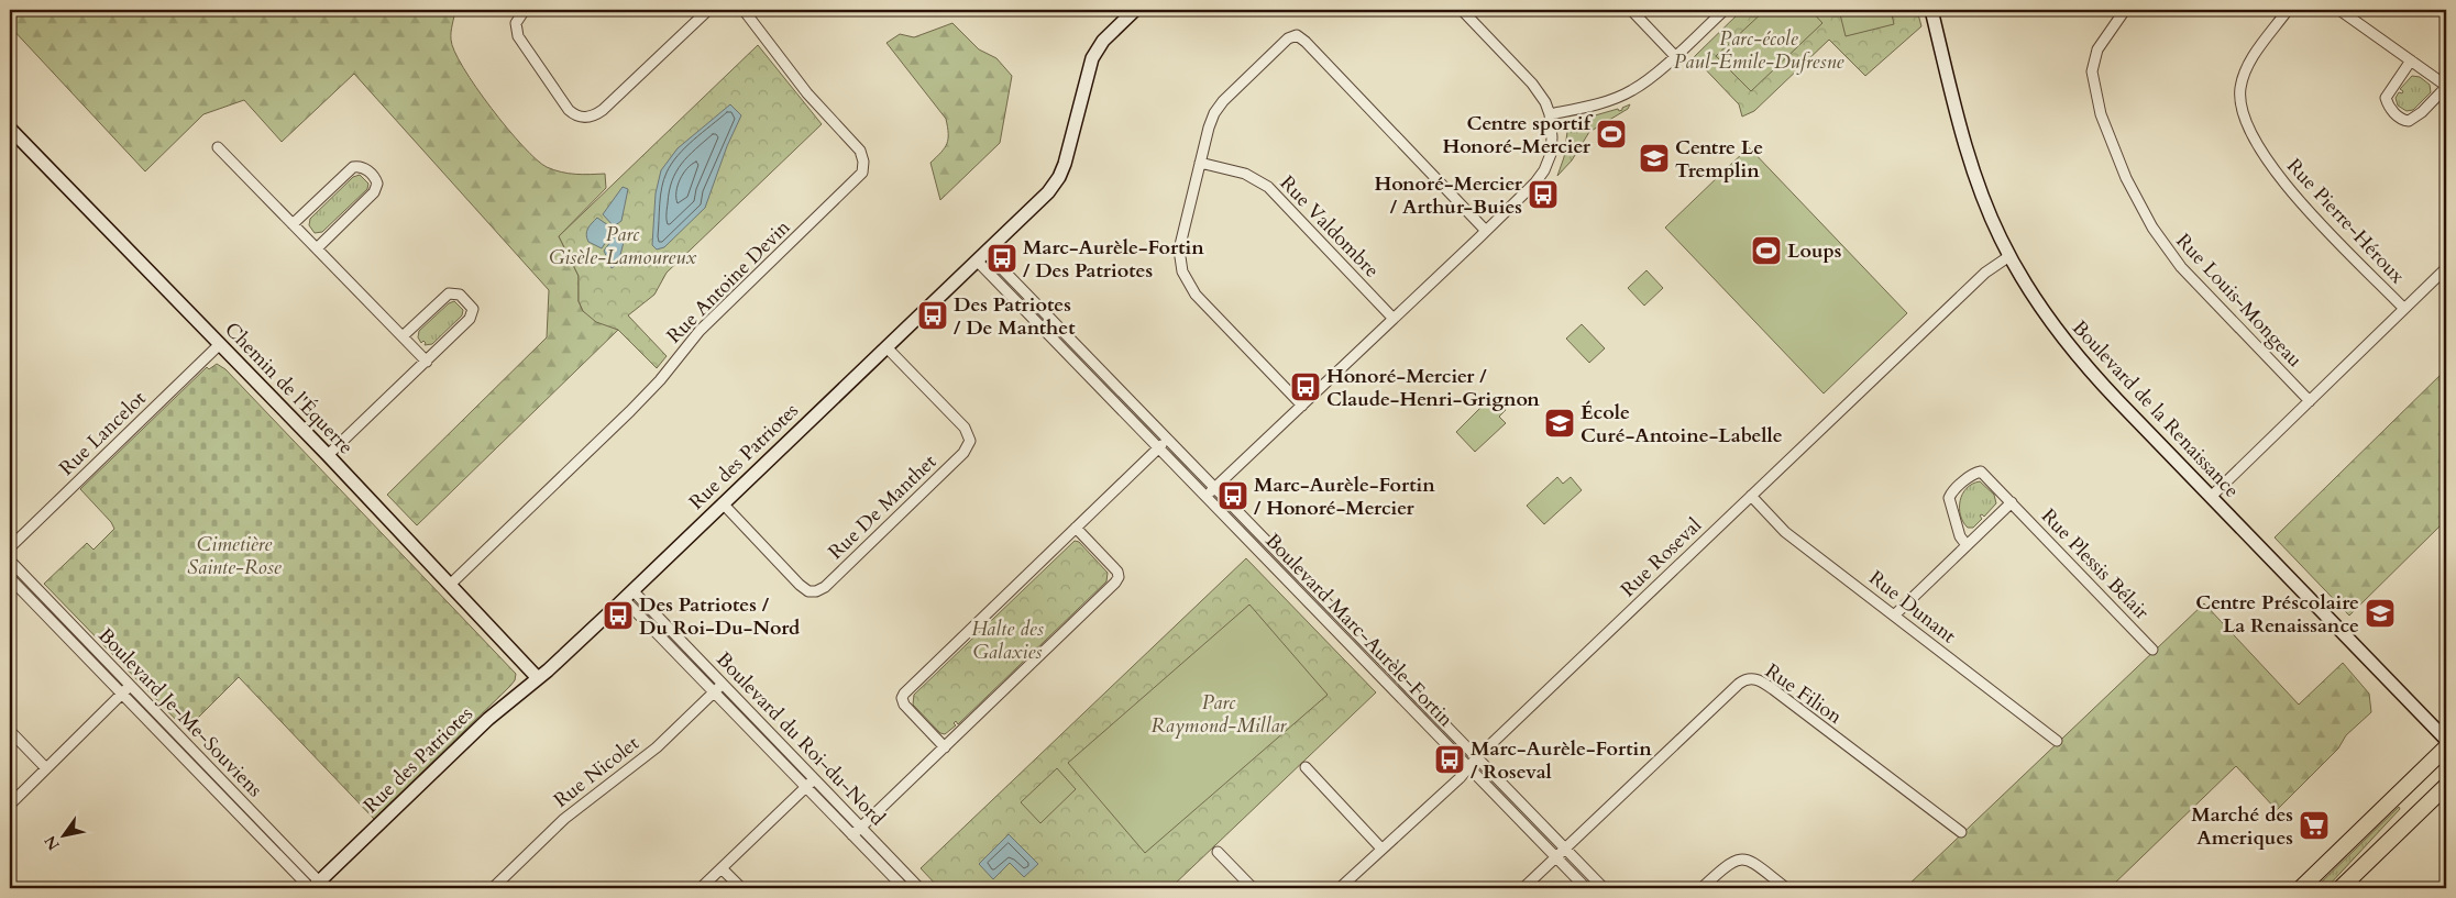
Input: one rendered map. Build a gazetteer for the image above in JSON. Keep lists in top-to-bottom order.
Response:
{
  "streets": {
    "street": [
      "Rue Pierre-Héroux",
      "Rue Valdombre",
      "Rue Antoine Devin",
      "Rue Louis-Mongeau",
      "Chemin de l'Équerre",
      "Boulevard de la Renaissance",
      "Rue Lancelot",
      "Rue des Patriotes",
      "Rue De Manthet",
      "Rue Roseval",
      "Rue Plessis Bélair",
      "Rue Dunant",
      "Boulevard Marc-Aurèle-Fortin",
      "Rue Filion",
      "Boulevard Je-Me-Souviens",
      "Boulevard du Roi-du-Nord",
      "Rue Nicolet"
    ]
  },
  "crossings": [
    ["Rue Antoine Devin", "Chemin de l'Équerre"],
    ["Chemin de l'Équerre", "Rue Lancelot"],
    ["Chemin de l'Équerre", "Rue des Patriotes"],
    ["Boulevard de la Renaissance", "Rue Roseval"],
    ["Rue des Patriotes", "Rue De Manthet"],
    ["Rue des Patriotes", "Boulevard Marc-Aurèle-Fortin"],
    ["Rue des Patriotes", "Boulevard Je-Me-Souviens"],
    ["Rue des Patriotes", "Boulevard du Roi-du-Nord"],
    ["Rue Roseval", "Rue Dunant"],
    ["Rue Roseval", "Boulevard Marc-Aurèle-Fortin"],
    ["Boulevard Marc-Aurèle-Fortin", "Rue Filion"],
    ["Boulevard du Roi-du-Nord", "Rue Nicolet"]
  ],
  "parks": [
    "Parc-école Paul-Émile-Dufresne",
    "Parc Gisèle-Lamoureux",
    "Cimetière Sainte-Rose",
    "Halte des Galaxies",
    "Parc Raymond-Millar"
  ],
  "places": {
    "sports": ["Centre sportif Honoré-Mercier", "Loups"],
    "school or university": ["Centre Le Tremplin", "École Curé-Antoine-Labelle", "Centre Préscolaire La Renaissance"],
    "bus stop": [
      "Honoré-Mercier / Arthur-Buies",
      "Marc-Aurèle-Fortin / Des Patriotes",
      "Des Patriotes / De Manthet",
      "Honoré-Mercier / Claude-Henri-Grignon",
      "Marc-Aurèle-Fortin / Honoré-Mercier",
      "Des Patriotes / Du Roi-Du-Nord",
      "Marc-Aurèle-Fortin / Roseval"
    ],
    "supermarket": ["Marché des Ameriques"]
  },
  "north": "bottom left"
}
